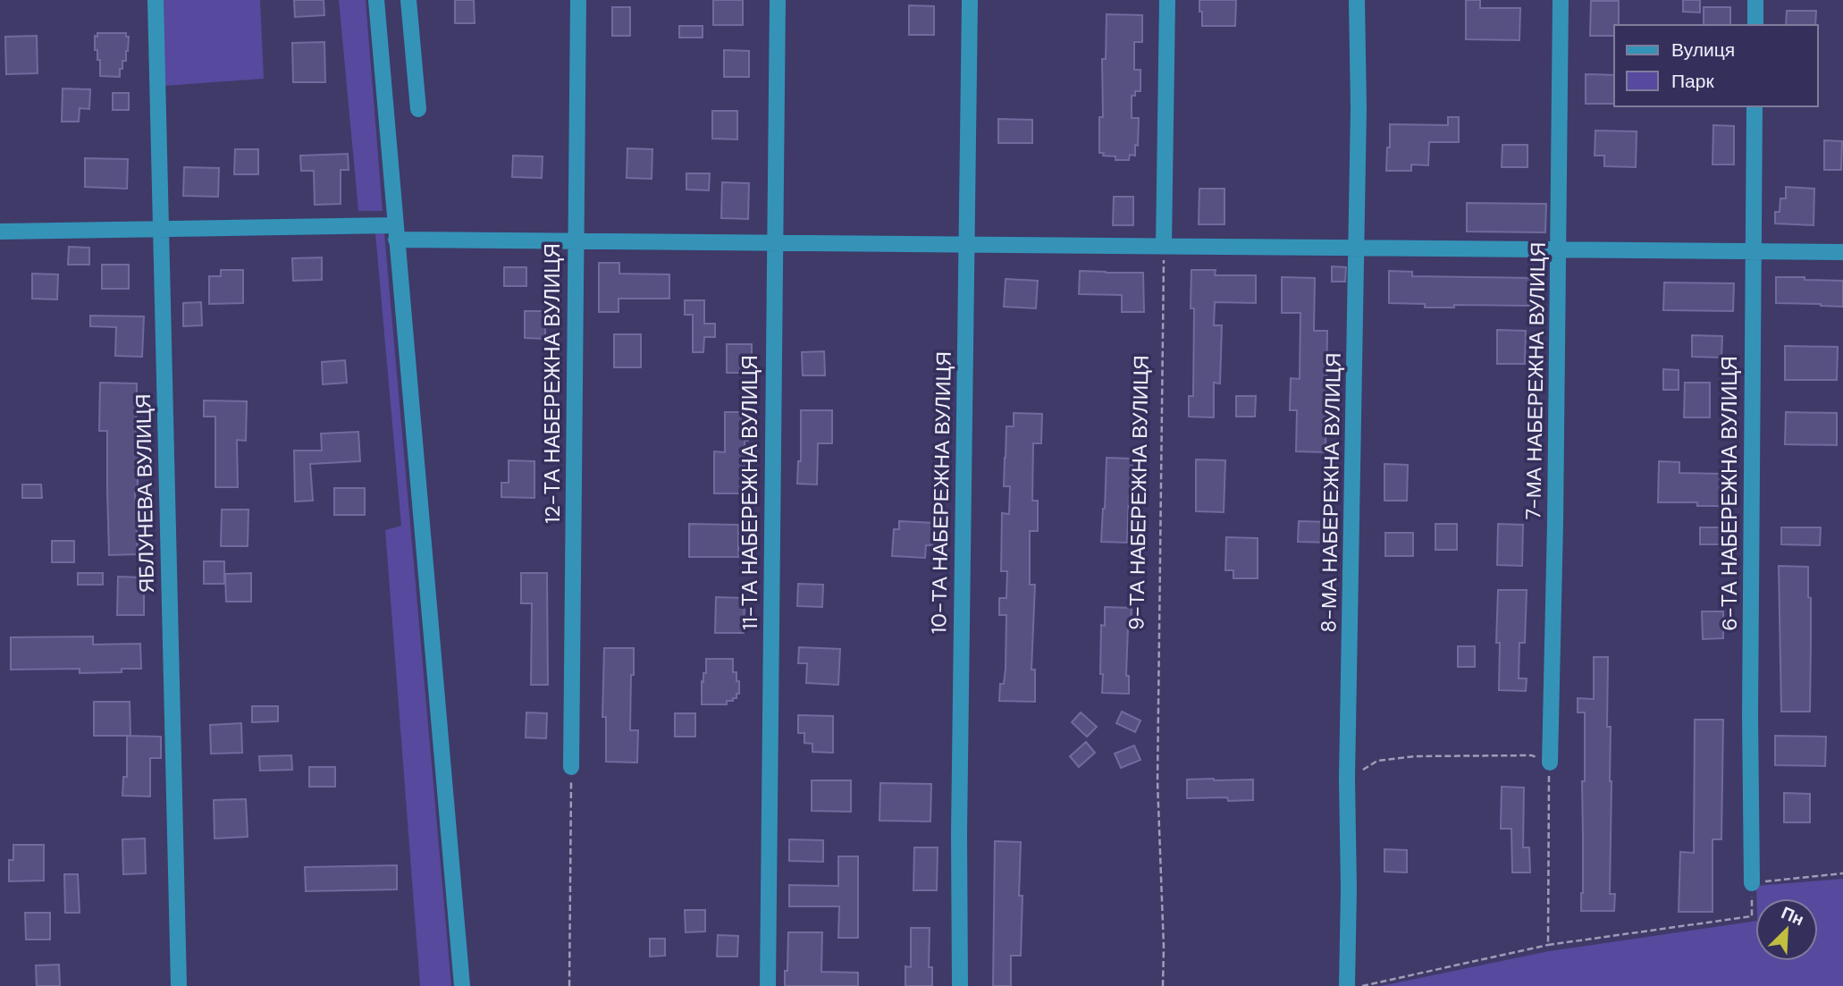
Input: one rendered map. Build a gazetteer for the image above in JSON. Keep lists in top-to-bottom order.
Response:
{
  "streets": {
    "street": [
      "7-МА НАБЕРЕЖНА ВУЛИЦЯ",
      "12-ТА НАБЕРЕЖНА ВУЛИЦЯ",
      "11-ТА НАБЕРЕЖНА ВУЛИЦЯ",
      "10-ТА НАБЕРЕЖНА ВУЛИЦЯ",
      "8-МА НАБЕРЕЖНА ВУЛИЦЯ",
      "ЯБЛУНЕВА ВУЛИЦЯ",
      "6-ТА НАБЕРЕЖНА ВУЛИЦЯ"
    ],
    "path": ["9-ТА НАБЕРЕЖНА ВУЛИЦЯ"]
  },
  "legend": ["Вулиця", "Парк"],
  "north": "top right"
}
